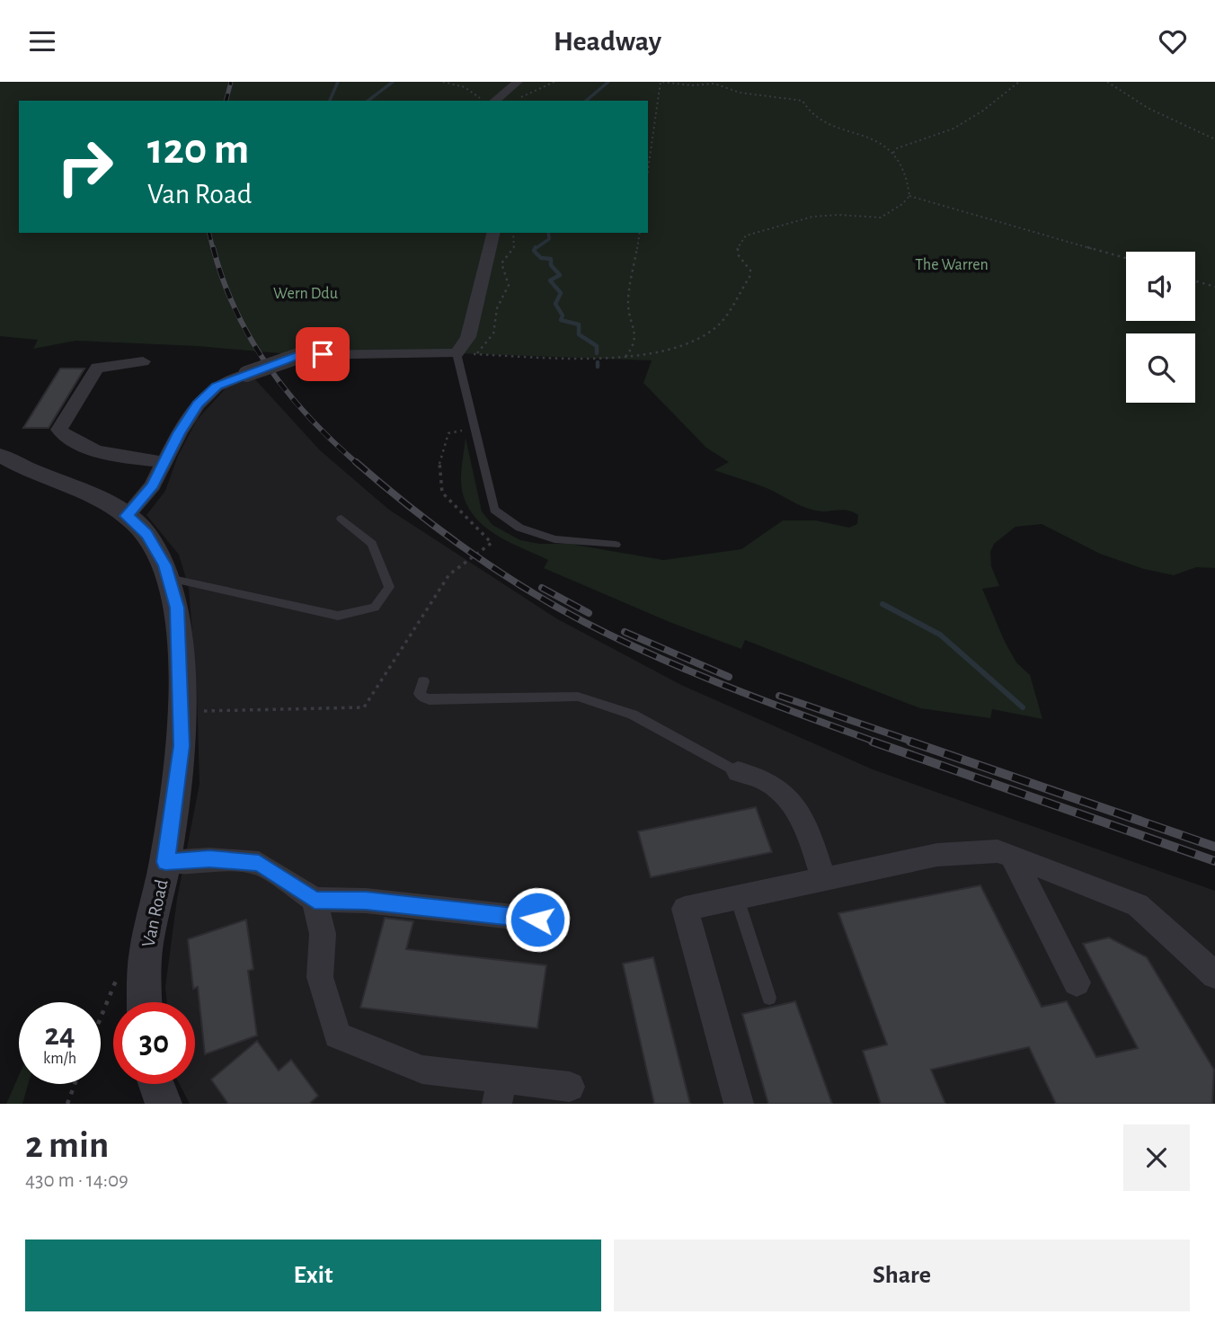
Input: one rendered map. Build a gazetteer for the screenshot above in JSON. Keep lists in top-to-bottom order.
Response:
{
  "streets": {
    "street": ["Van Road"]
  },
  "parks": ["The Warren", "Wern Ddu"],
  "page": {
    "header": "Headway",
    "turn": ["120 m", "Van Road"],
    "speed": "24 km/h",
    "limit": "30",
    "heading": ["2 min", "430 m · 14:09"],
    "buttons": ["Exit", "Share"]
  }
}
